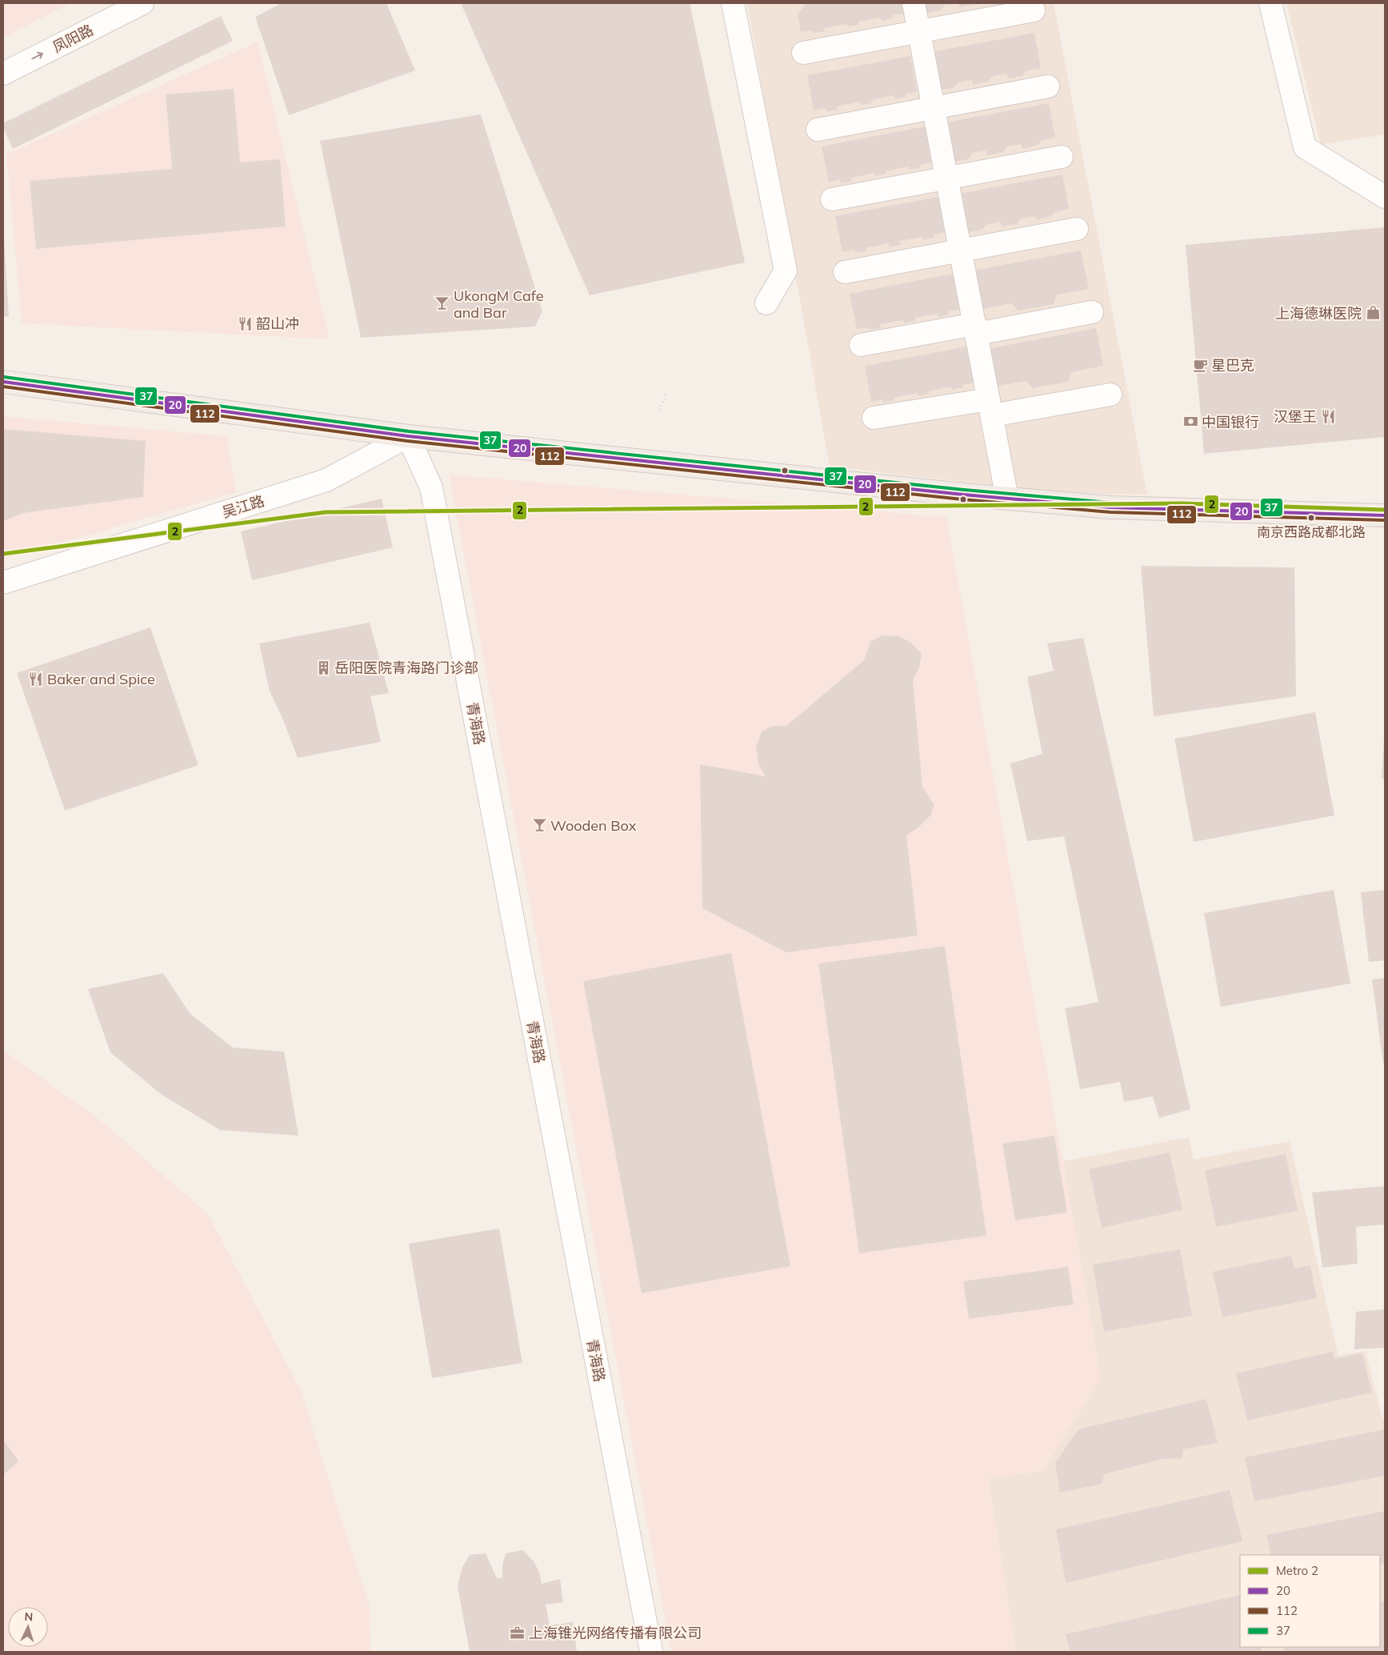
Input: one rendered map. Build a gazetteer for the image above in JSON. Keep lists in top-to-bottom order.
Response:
{
  "streets": {
    "street": ["凤阳路", "吴江路", "青海路"]
  },
  "crossings": [
    ["吴江路", "青海路"]
  ],
  "one_way": ["凤阳路"],
  "places": {
    "bar": ["UkongM Cafe and Bar", "Wooden Box"],
    "shop": ["上海德琳医院"],
    "restaurant": ["韶山冲", "汉堡王", "Baker and Spice"],
    "cafe": ["星巴克"],
    "bank": ["中国银行"],
    "other": ["南京西路成都北路"],
    "building": ["岳阳医院青海路门诊部"],
    "office": ["上海锥光网络传播有限公司"]
  },
  "lines": [
    "transit line 37",
    "transit line 20",
    "transit line 112",
    "metro line 2"
  ],
  "legend": [
    "Metro 2",
    "20",
    "112",
    "37"
  ],
  "north": "top"
}
